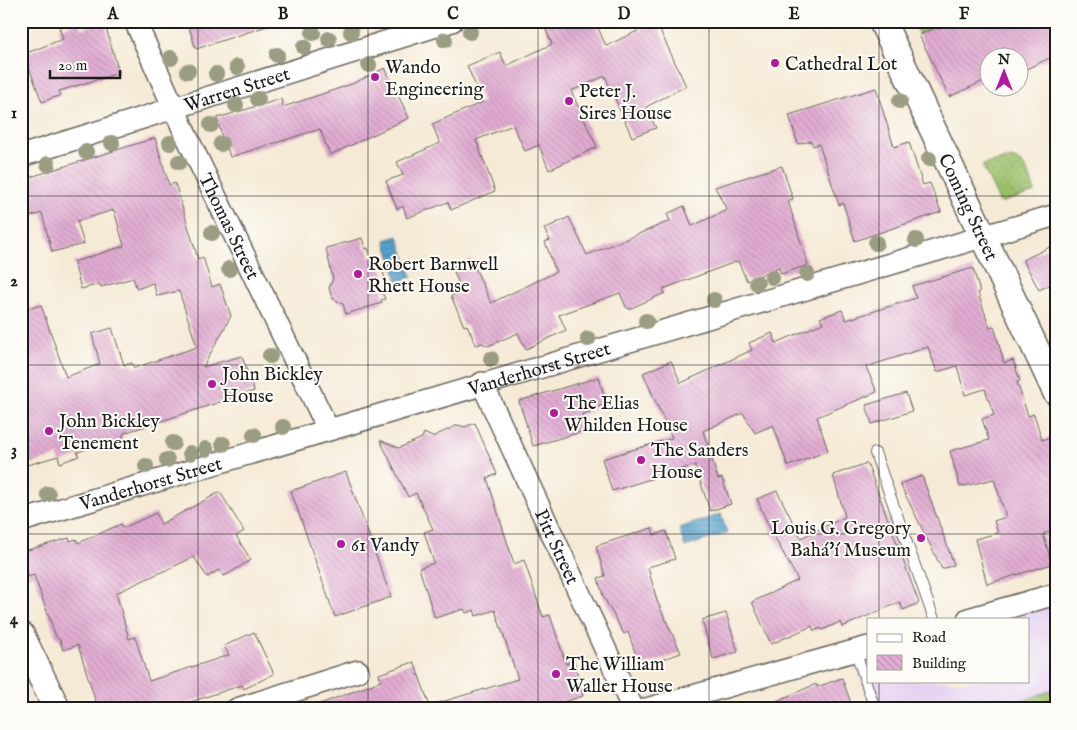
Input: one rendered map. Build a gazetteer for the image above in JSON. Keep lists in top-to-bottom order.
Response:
{
  "streets": {
    "street": [
      "Warren Street",
      "Coming Street",
      "Thomas Street",
      "Vanderhorst Street",
      "Pitt Street"
    ]
  },
  "crossings": [
    ["Warren Street", "Thomas Street"],
    ["Coming Street", "Vanderhorst Street"],
    ["Thomas Street", "Vanderhorst Street"],
    ["Vanderhorst Street", "Pitt Street"]
  ],
  "places": [
    "Cathedral Lot",
    "Wando Engineering",
    "Peter J. Sires House",
    "Robert Barnwell Rhett House",
    "John Bickley House",
    "The Elias Whilden House",
    "John Bickley Tenement",
    "The Sanders House",
    "Louis G. Gregory Bahá'í Museum",
    "61 Vandy",
    "The William Waller House"
  ],
  "legend": ["Road", "Building"],
  "scale_bar": "20 m",
  "north": "top",
  "grid": {
    "columns": [
      "A",
      "B",
      "C",
      "D",
      "E",
      "F"
    ],
    "rows": [
      "1",
      "2",
      "3",
      "4"
    ]
  }
}
